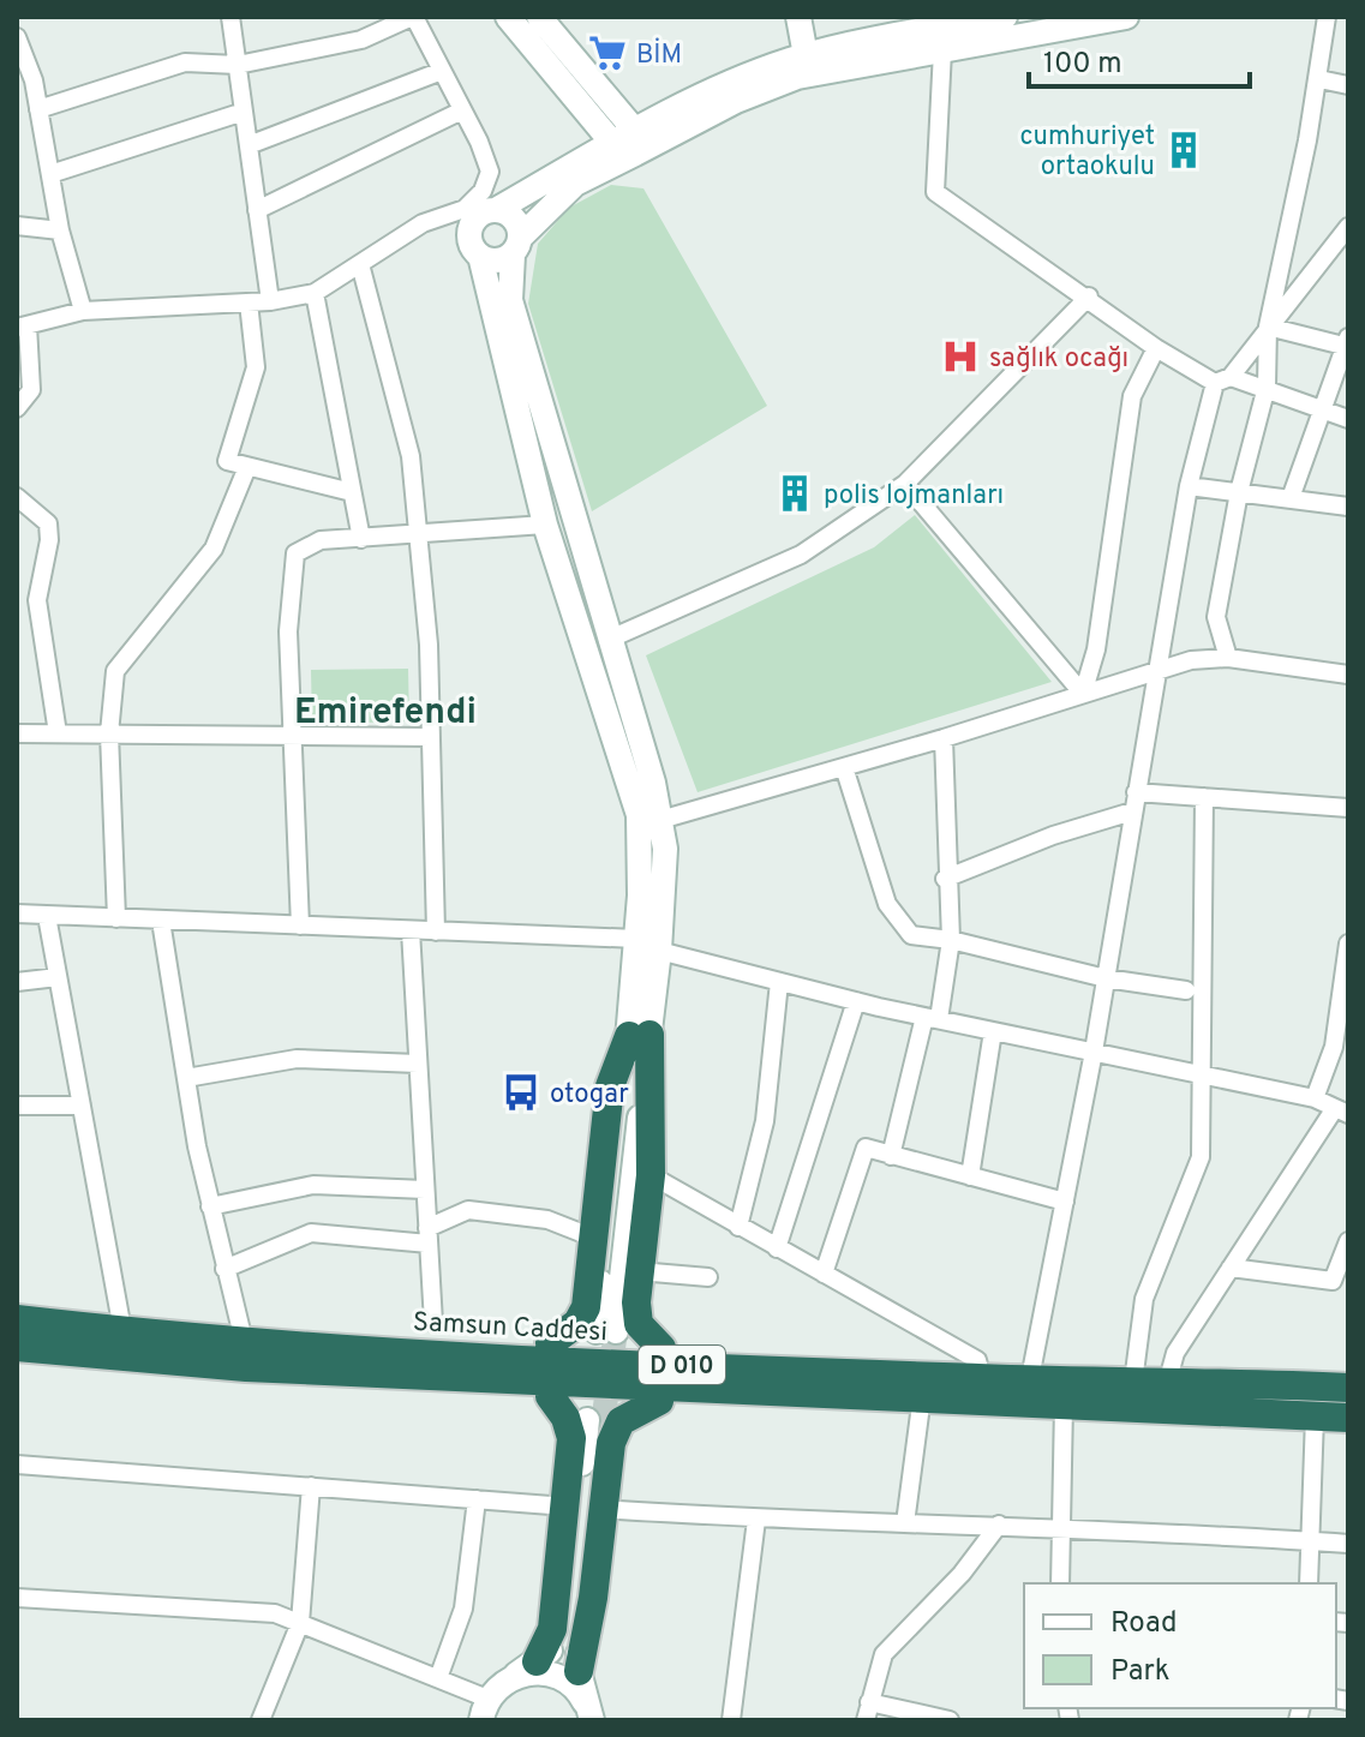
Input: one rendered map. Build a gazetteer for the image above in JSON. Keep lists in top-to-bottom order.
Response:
{
  "streets": {
    "highway": ["Samsun Caddesi", "D 010"]
  },
  "districts": ["Emirefendi"],
  "places": {
    "supermarket": ["BİM"],
    "building": ["cumhuriyet ortaokulu", "polis lojmanları"],
    "hospital": ["sağlık ocağı"],
    "bus stop": ["otogar"]
  },
  "legend": ["Road", "Park"],
  "scale_bar": "100 m"
}
